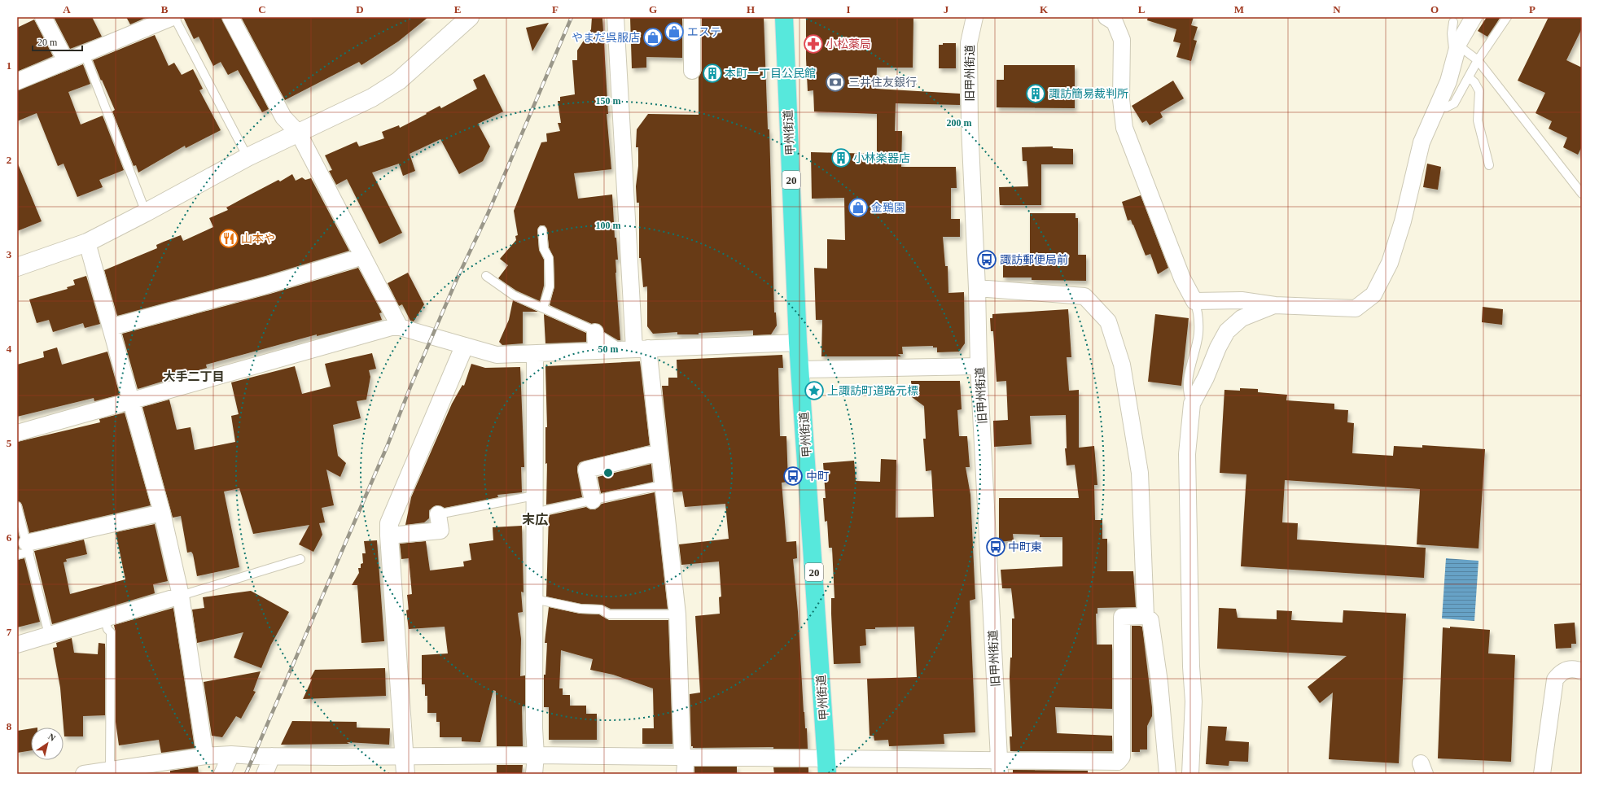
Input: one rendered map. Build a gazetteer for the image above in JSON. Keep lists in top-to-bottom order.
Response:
{
  "streets": {
    "highway": ["甲州街道", "20"],
    "street": ["旧甲州街道"]
  },
  "districts": ["大手二丁目", "末広"],
  "places": {
    "shop": ["エステ", "やまだ呉服店", "金鵄園"],
    "pharmacy": ["小松薬局"],
    "building": ["本町一丁目公民館", "諏訪簡易裁判所", "小林楽器店"],
    "bank": ["三井住友銀行"],
    "restaurant": ["山本や"],
    "bus stop": ["諏訪郵便局前", "中町", "中町東"],
    "place": ["上諏訪町道路元標"]
  },
  "scale_bar": "20 m",
  "north": "top right",
  "grid": {
    "columns": [
      "A",
      "B",
      "C",
      "D",
      "E",
      "F",
      "G",
      "H",
      "I",
      "J",
      "K",
      "L",
      "M",
      "N",
      "O",
      "P"
    ],
    "rows": [
      "1",
      "2",
      "3",
      "4",
      "5",
      "6",
      "7",
      "8"
    ]
  },
  "rings": [
    "150 m",
    "200 m",
    "100 m",
    "50 m"
  ]
}
